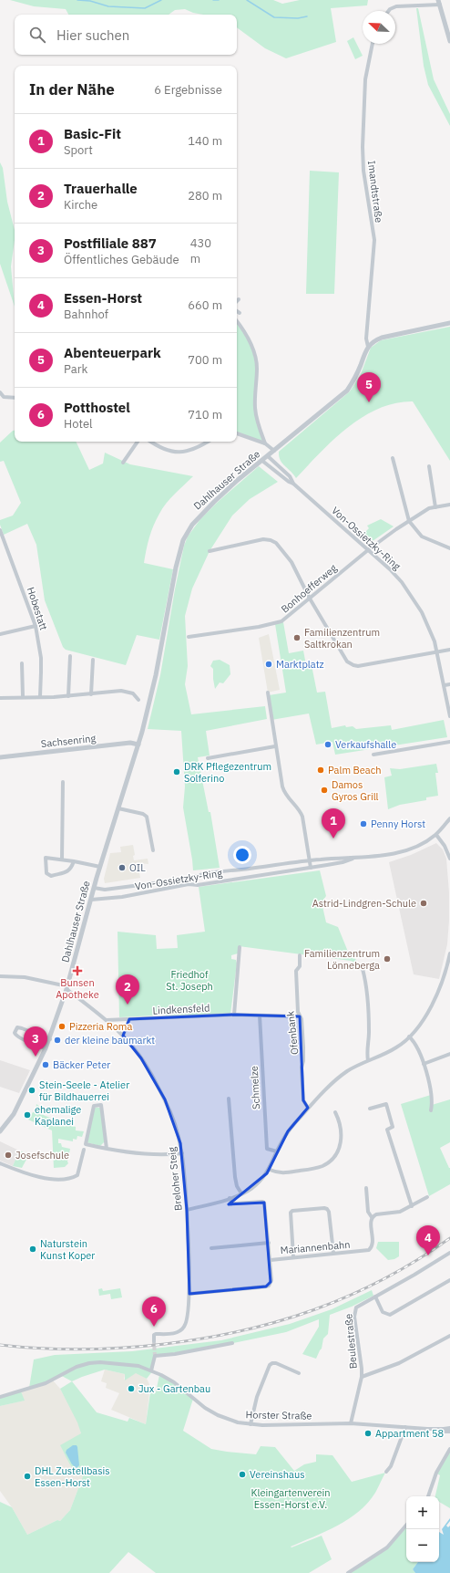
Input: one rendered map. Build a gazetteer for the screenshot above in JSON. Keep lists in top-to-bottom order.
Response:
{
  "streets": {
    "street": [
      "Imandtstraße",
      "Dahlhauser Straße",
      "Von-Ossietzky-Ring",
      "Bonhoefferweg",
      "Hobestatt",
      "Sachsenring",
      "Lindkensfeld",
      "Ofenbank",
      "Schmelze",
      "Breloher Steig",
      "Mariannenbahn",
      "Beulestraße",
      "Horster Straße"
    ]
  },
  "crossings": [
    ["Imandtstraße", "Dahlhauser Straße"],
    ["Dahlhauser Straße", "Von-Ossietzky-Ring"],
    ["Dahlhauser Straße", "Sachsenring"],
    ["Dahlhauser Straße", "Breloher Steig"],
    ["Von-Ossietzky-Ring", "Bonhoefferweg"],
    ["Lindkensfeld", "Ofenbank"],
    ["Lindkensfeld", "Schmelze"],
    ["Lindkensfeld", "Breloher Steig"],
    ["Breloher Steig", "Mariannenbahn"],
    ["Beulestraße", "Horster Straße"]
  ],
  "parks": ["Friedhof St. Joseph", "Kleingartenverein Essen-Horst e.V."],
  "places": {
    "other": [
      "Familienzentrum Saltkrokan",
      "Marktplatz",
      "Verkaufshalle",
      "Palm Beach",
      "DRK Pflegezentrum Solferino",
      "Damos Gyros Grill",
      "Penny Horst",
      "OIL",
      "Astrid-Lindgren-Schule",
      "Familienzentrum Lönneberga",
      "Pizzeria Roma",
      "der kleine baumarkt",
      "Bäcker Peter",
      "Stein-Seele - Atelier für Bildhauerrei",
      "ehemalige Kaplanei",
      "Josefschule",
      "Naturstein Kunst Koper",
      "Jux - Gartenbau",
      "Appartment 58",
      "Vereinshaus",
      "DHL Zustellbasis Essen-Horst"
    ],
    "health": ["Bunsen Apotheke"]
  },
  "north": "top left",
  "page": {
    "search": "Hier suchen",
    "heading": ["In der Nähe", "6 Ergebnisse"],
    "list": [
      {
        "mark": "1",
        "name": "Basic-Fit",
        "note": "Sport",
        "value": "140 m"
      },
      {
        "mark": "2",
        "name": "Trauerhalle",
        "note": "Kirche",
        "value": "280 m"
      },
      {
        "mark": "3",
        "name": "Postfiliale 887",
        "note": "Öffentliches Gebäude",
        "value": "430 m"
      },
      {
        "mark": "4",
        "name": "Essen-Horst",
        "note": "Bahnhof",
        "value": "660 m"
      },
      {
        "mark": "5",
        "name": "Abenteuerpark",
        "note": "Park",
        "value": "700 m"
      },
      {
        "mark": "6",
        "name": "Potthostel",
        "note": "Hotel",
        "value": "710 m"
      }
    ],
    "pins": [
      "5",
      "1",
      "2",
      "3",
      "4",
      "6"
    ],
    "map_buttons": ["+", "−"]
  }
}
